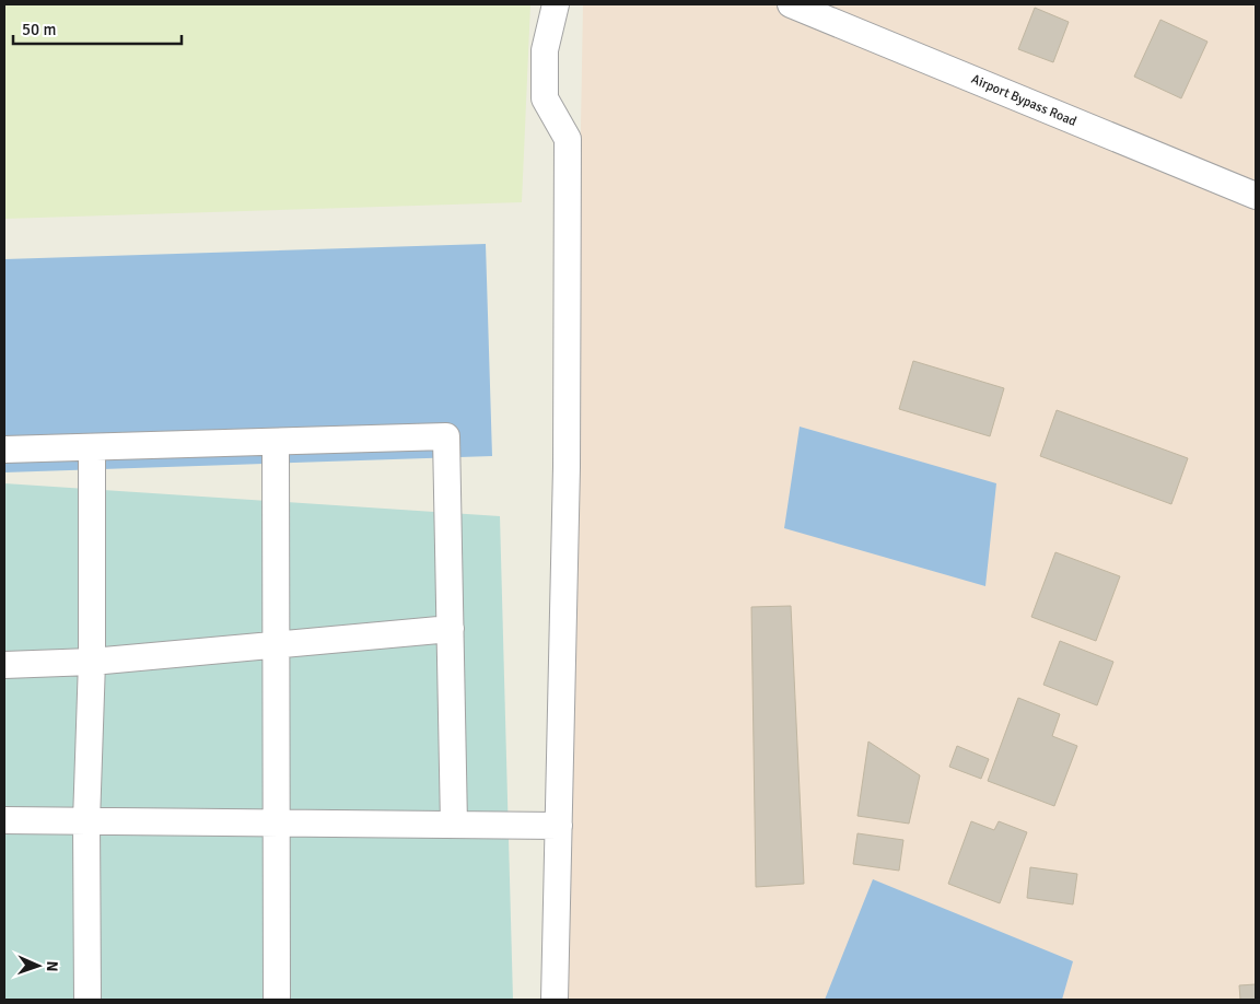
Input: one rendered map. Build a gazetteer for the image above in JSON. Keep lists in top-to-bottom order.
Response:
{
  "streets": {
    "street": ["Airport Bypass Road"]
  },
  "scale_bar": "50 m",
  "north": "right"
}
